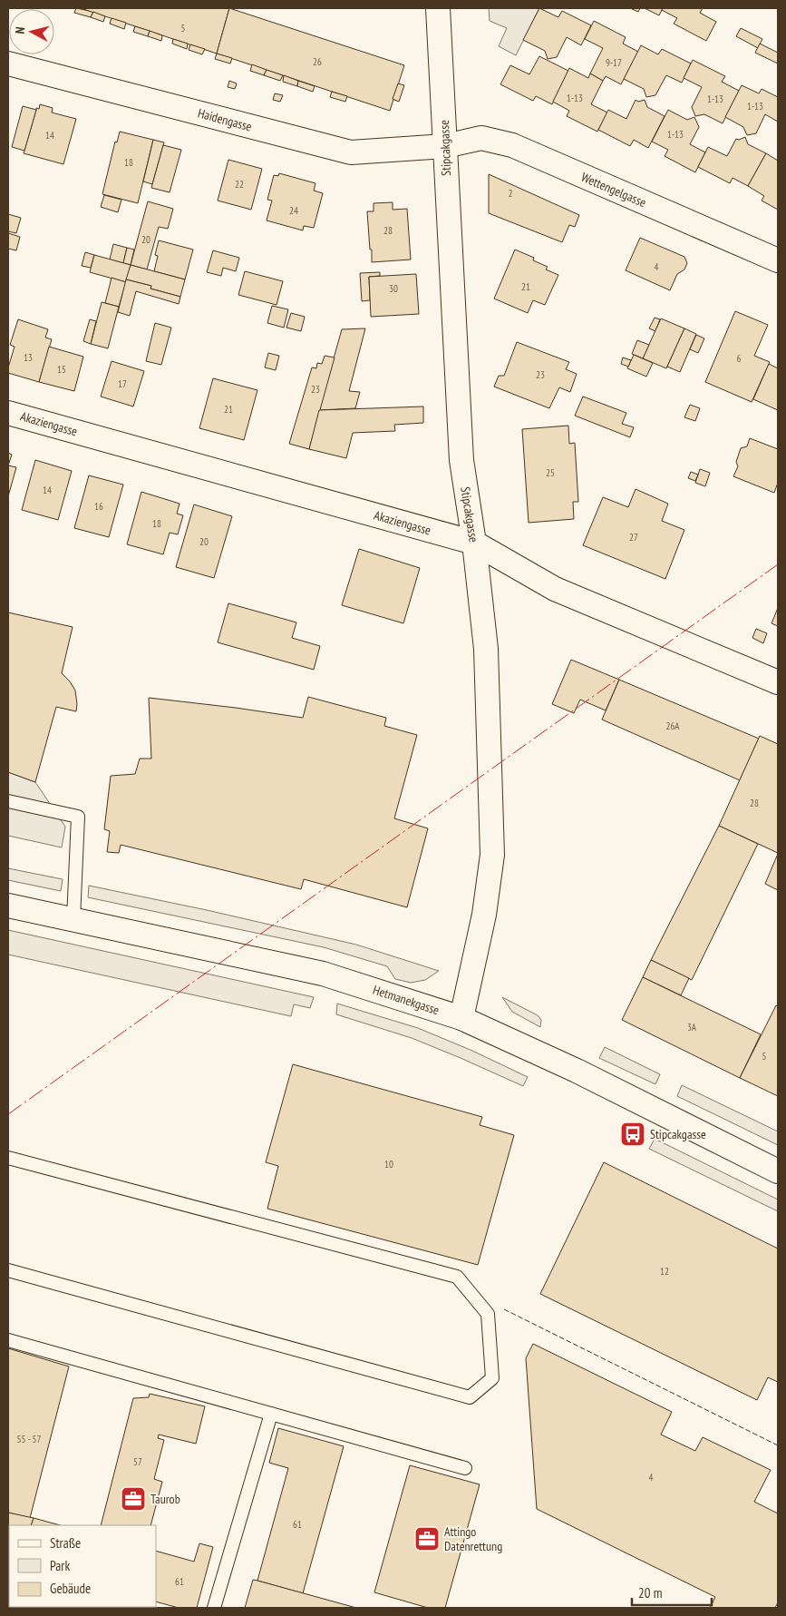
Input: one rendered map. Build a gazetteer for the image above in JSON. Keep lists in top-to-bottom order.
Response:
{
  "streets": {
    "street": [
      "Haidengasse",
      "Stipcakgasse",
      "Wettengelgasse",
      "Akaziengasse",
      "Hetmanekgasse"
    ]
  },
  "crossings": [
    ["Haidengasse", "Stipcakgasse"],
    ["Haidengasse", "Wettengelgasse"],
    ["Stipcakgasse", "Wettengelgasse"],
    ["Stipcakgasse", "Akaziengasse"],
    ["Stipcakgasse", "Hetmanekgasse"]
  ],
  "places": {
    "bus stop": ["Stipcakgasse"],
    "office": ["Taurob", "Attingo Datenrettung"]
  },
  "house_numbers": [
    "5",
    "26",
    "9-17",
    "1-13",
    "1-13",
    "1-13",
    "1-13",
    "14",
    "18",
    "22",
    "2",
    "24",
    "28",
    "20",
    "4",
    "21",
    "30",
    "13",
    "6",
    "15",
    "23",
    "17",
    "23",
    "21",
    "25",
    "14",
    "16",
    "18",
    "27",
    "20",
    "26A",
    "28",
    "3A",
    "5",
    "10",
    "12",
    "55 - 57",
    "57",
    "4",
    "61",
    "61"
  ],
  "legend": ["Straße", "Park", "Gebäude"],
  "scale_bar": "20 m",
  "north": "left"
}
